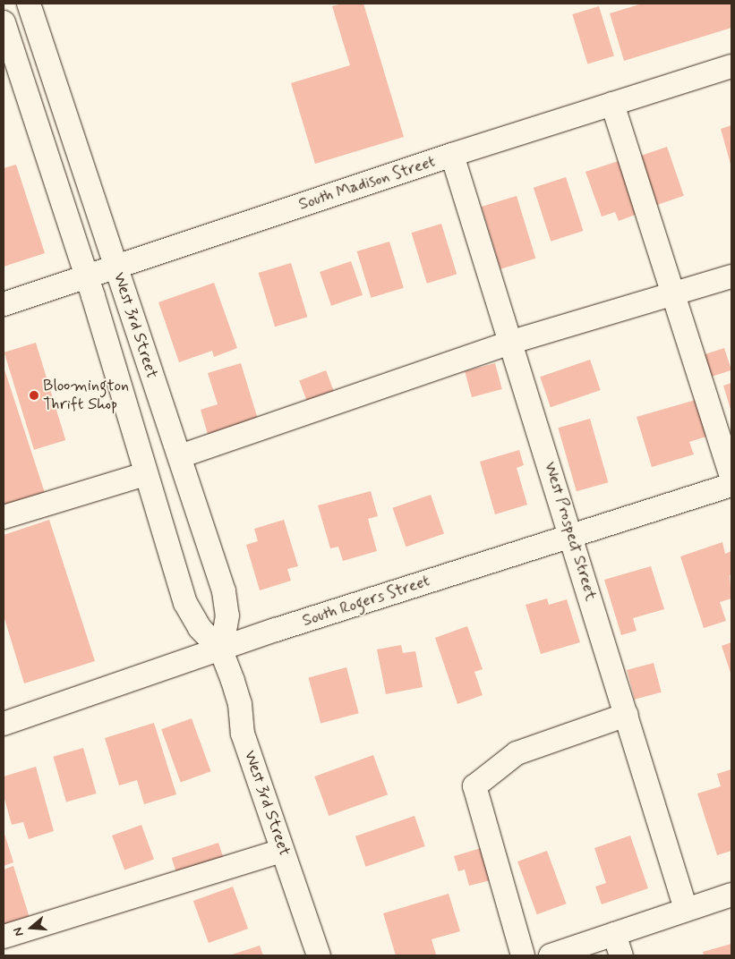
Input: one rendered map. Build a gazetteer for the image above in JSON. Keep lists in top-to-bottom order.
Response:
{
  "streets": {
    "street": [
      "South Madison Street",
      "West 3rd Street",
      "West Prospect Street",
      "South Rogers Street"
    ]
  },
  "crossings": [
    ["South Madison Street", "West 3rd Street"],
    ["South Madison Street", "West Prospect Street"],
    ["West 3rd Street", "South Rogers Street"],
    ["West Prospect Street", "South Rogers Street"]
  ],
  "places": ["Bloomington Thrift Shop"],
  "north": "left"
}
